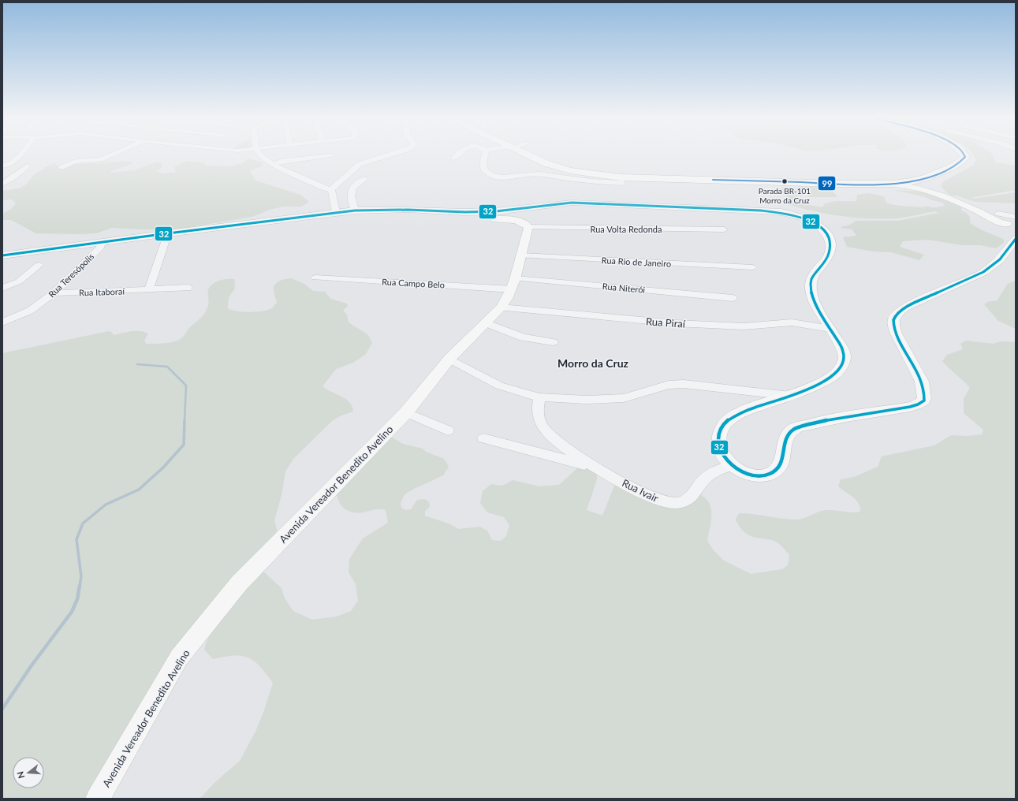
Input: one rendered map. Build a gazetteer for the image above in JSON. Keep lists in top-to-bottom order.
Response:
{
  "streets": {
    "main road": ["Avenida Vereador Benedito Avelino"],
    "street": [
      "Rua Volta Redonda",
      "Rua Rio de Janeiro",
      "Rua Teresópolis",
      "Rua Campo Belo",
      "Rua Niterói",
      "Rua Itaboraí",
      "Rua Piraí",
      "Rua Ivair"
    ]
  },
  "crossings": [
    ["Rua Volta Redonda", "Avenida Vereador Benedito Avelino"],
    ["Rua Rio de Janeiro", "Avenida Vereador Benedito Avelino"],
    ["Rua Teresópolis", "Rua Itaboraí"],
    ["Rua Campo Belo", "Rua Niterói"],
    ["Rua Campo Belo", "Avenida Vereador Benedito Avelino"],
    ["Rua Niterói", "Avenida Vereador Benedito Avelino"],
    ["Rua Piraí", "Avenida Vereador Benedito Avelino"]
  ],
  "districts": ["Morro da Cruz"],
  "places": ["Parada BR-101 Morro da Cruz"],
  "lines": ["transit line 99", "transit line 32"],
  "north": "left"
}
